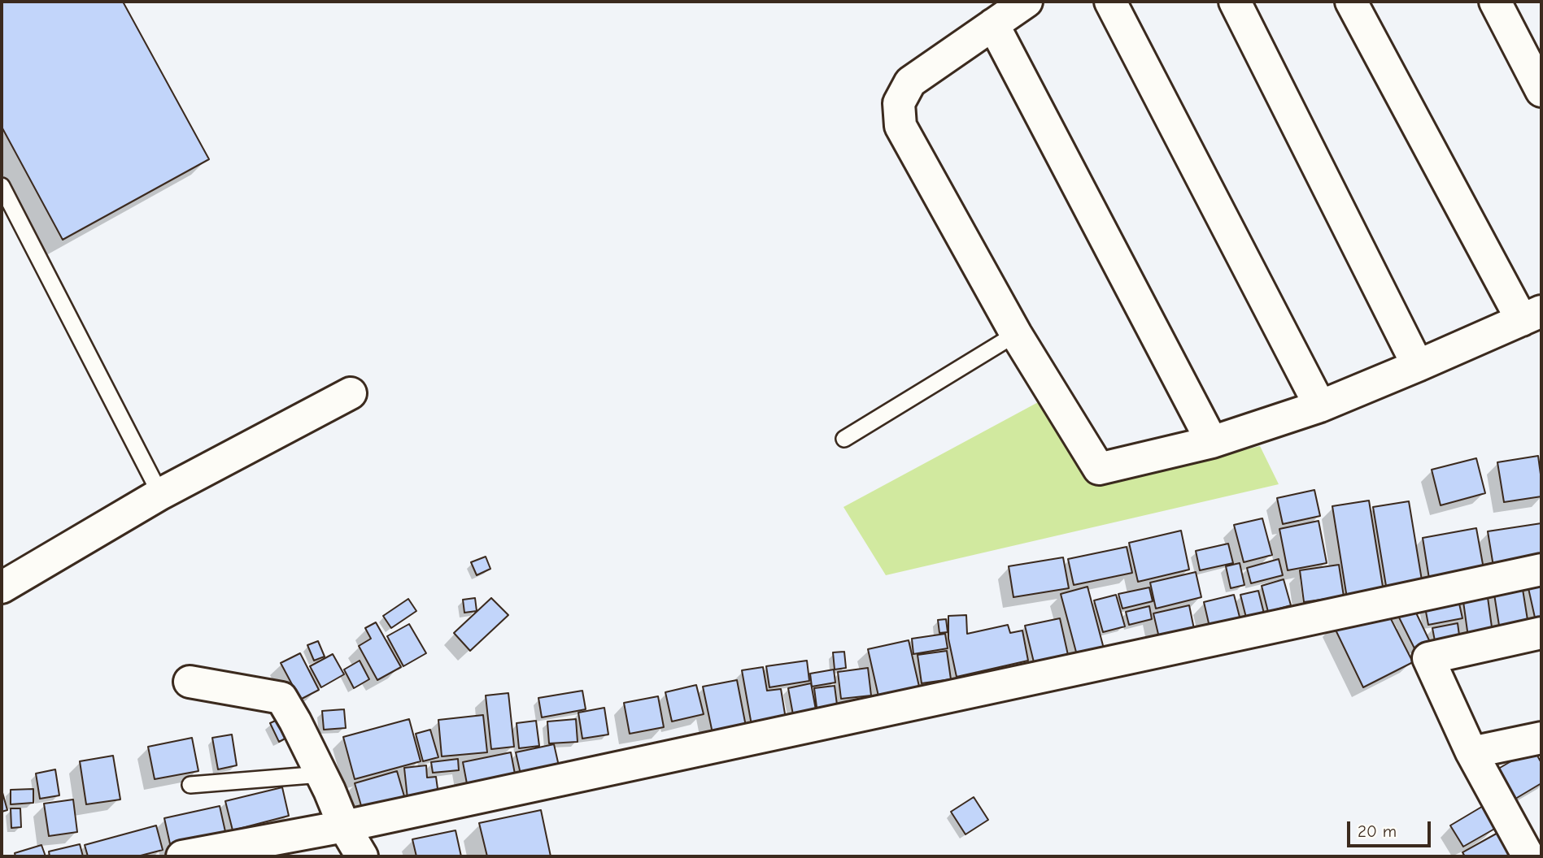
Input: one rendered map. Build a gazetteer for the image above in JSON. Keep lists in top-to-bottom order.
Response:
{
  "scale_bar": "20 m"
}
